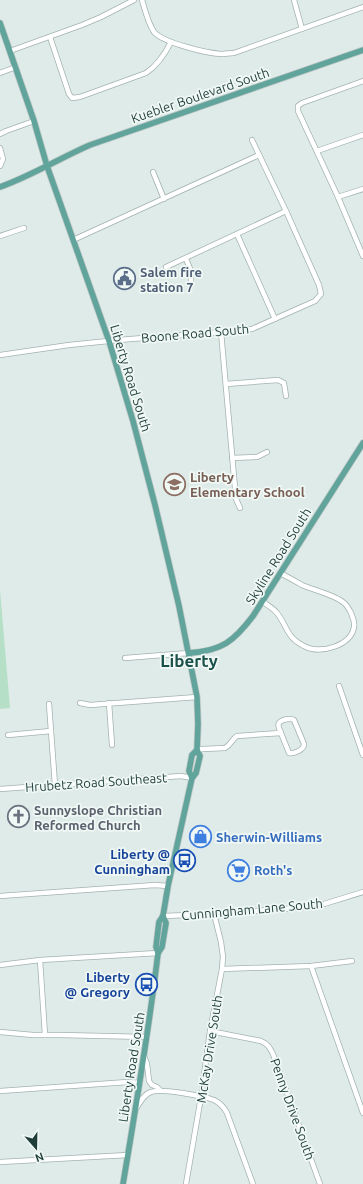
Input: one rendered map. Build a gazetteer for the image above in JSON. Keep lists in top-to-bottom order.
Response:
{
  "streets": {
    "main road": ["Kuebler Boulevard South", "Liberty Road South", "Skyline Road South"],
    "street": [
      "Boone Road South",
      "Hrubetz Road Southeast",
      "Cunningham Lane South",
      "McKay Drive South",
      "Penny Drive South"
    ]
  },
  "crossings": [
    ["Kuebler Boulevard South", "Liberty Road South"],
    ["Boone Road South", "Liberty Road South"],
    ["Liberty Road South", "Skyline Road South"],
    ["Liberty Road South", "Hrubetz Road Southeast"],
    ["Liberty Road South", "Cunningham Lane South"],
    ["Cunningham Lane South", "McKay Drive South"],
    ["McKay Drive South", "Penny Drive South"]
  ],
  "districts": ["Liberty"],
  "places": {
    "public building": ["Salem fire station 7"],
    "school or university": ["Liberty Elementary School"],
    "church": ["Sunnyslope Christian Reformed Church"],
    "shop": ["Sherwin-Williams"],
    "bus stop": ["Liberty @ Cunningham", "Liberty @ Gregory"],
    "supermarket": ["Roth's"]
  },
  "north": "bottom"
}
